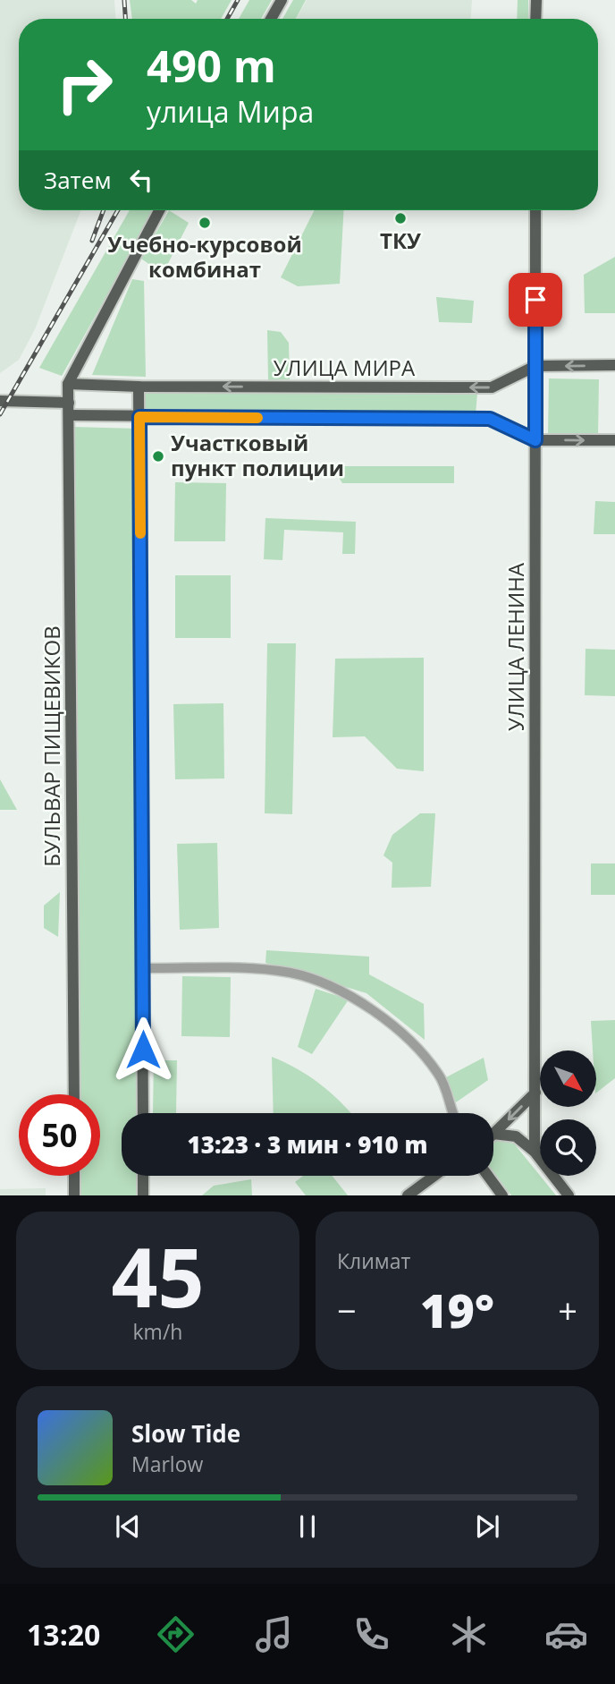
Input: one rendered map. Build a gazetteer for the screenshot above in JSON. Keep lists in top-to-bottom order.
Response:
{
  "streets": {
    "main road": ["УЛИЦА МИРА", "УЛИЦА ЛЕНИНА", "БУЛЬВАР ПИЩЕВИКОВ"]
  },
  "crossings": [
    ["УЛИЦА МИРА", "УЛИЦА ЛЕНИНА"],
    ["УЛИЦА МИРА", "БУЛЬВАР ПИЩЕВИКОВ"]
  ],
  "places": ["ТКУ", "Учебно-курсовой комбинат", "Участковый пункт полиции"],
  "north": "bottom right",
  "page": {
    "turn": ["490 m", "улица Мира"],
    "then": "Затем",
    "limit": "50",
    "trip": "13:23 · 3 мин · 910 m",
    "tile": [
      ["45", "km/h"],
      "Климат"
    ],
    "heat": ["−", "19°", "+"],
    "song": ["Slow Tide", "Marlow"],
    "tabs": "13:20"
  }
}
